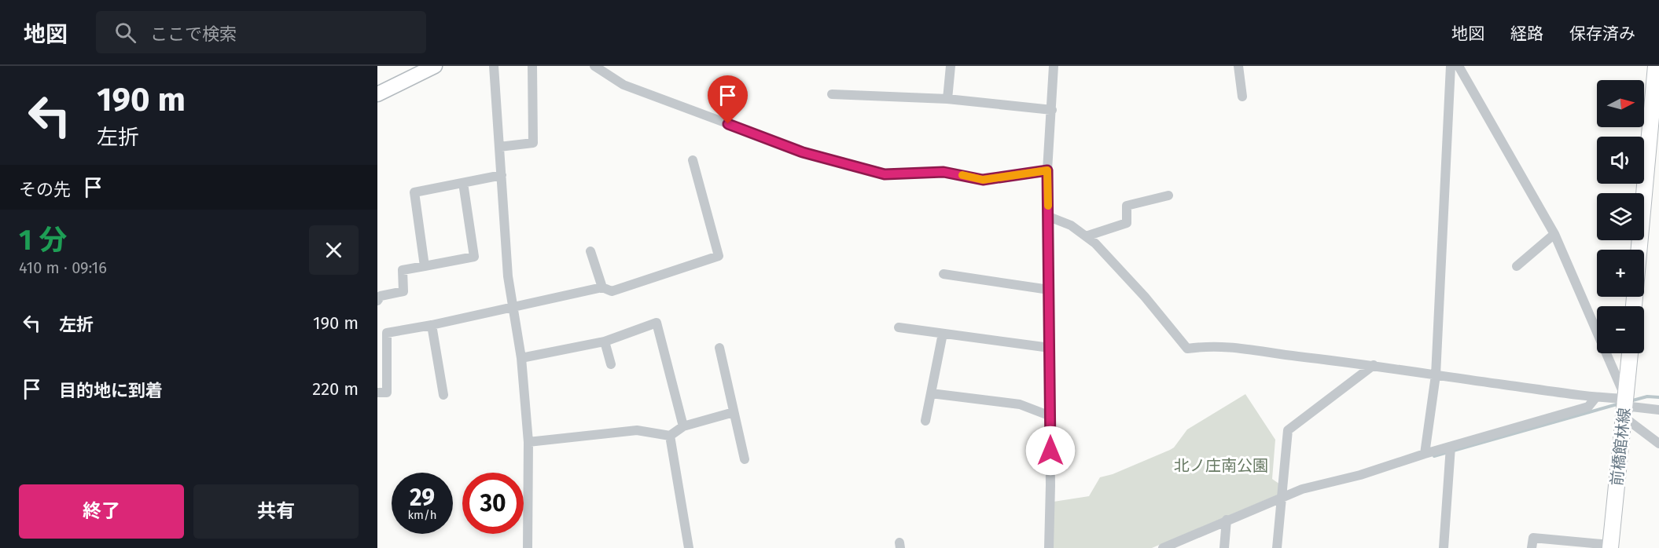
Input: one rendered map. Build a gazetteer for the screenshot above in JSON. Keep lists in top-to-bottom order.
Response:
{
  "streets": {
    "main road": ["前橋館林線"]
  },
  "parks": ["北ノ庄南公園"],
  "north": "right",
  "page": {
    "header": "地図",
    "search": "ここで検索",
    "nav": ["地図", "経路", "保存済み"],
    "turn": ["190 m", "左折"],
    "map_buttons": ["+", "−"],
    "then": "その先",
    "heading": ["1 分", "410 m · 09:16"],
    "list": [
      {
        "name": "左折",
        "value": "190 m"
      },
      {
        "name": "目的地に到着",
        "value": "220 m"
      }
    ],
    "speed": "29 km/h",
    "limit": "30",
    "buttons": ["終了", "共有"]
  }
}
